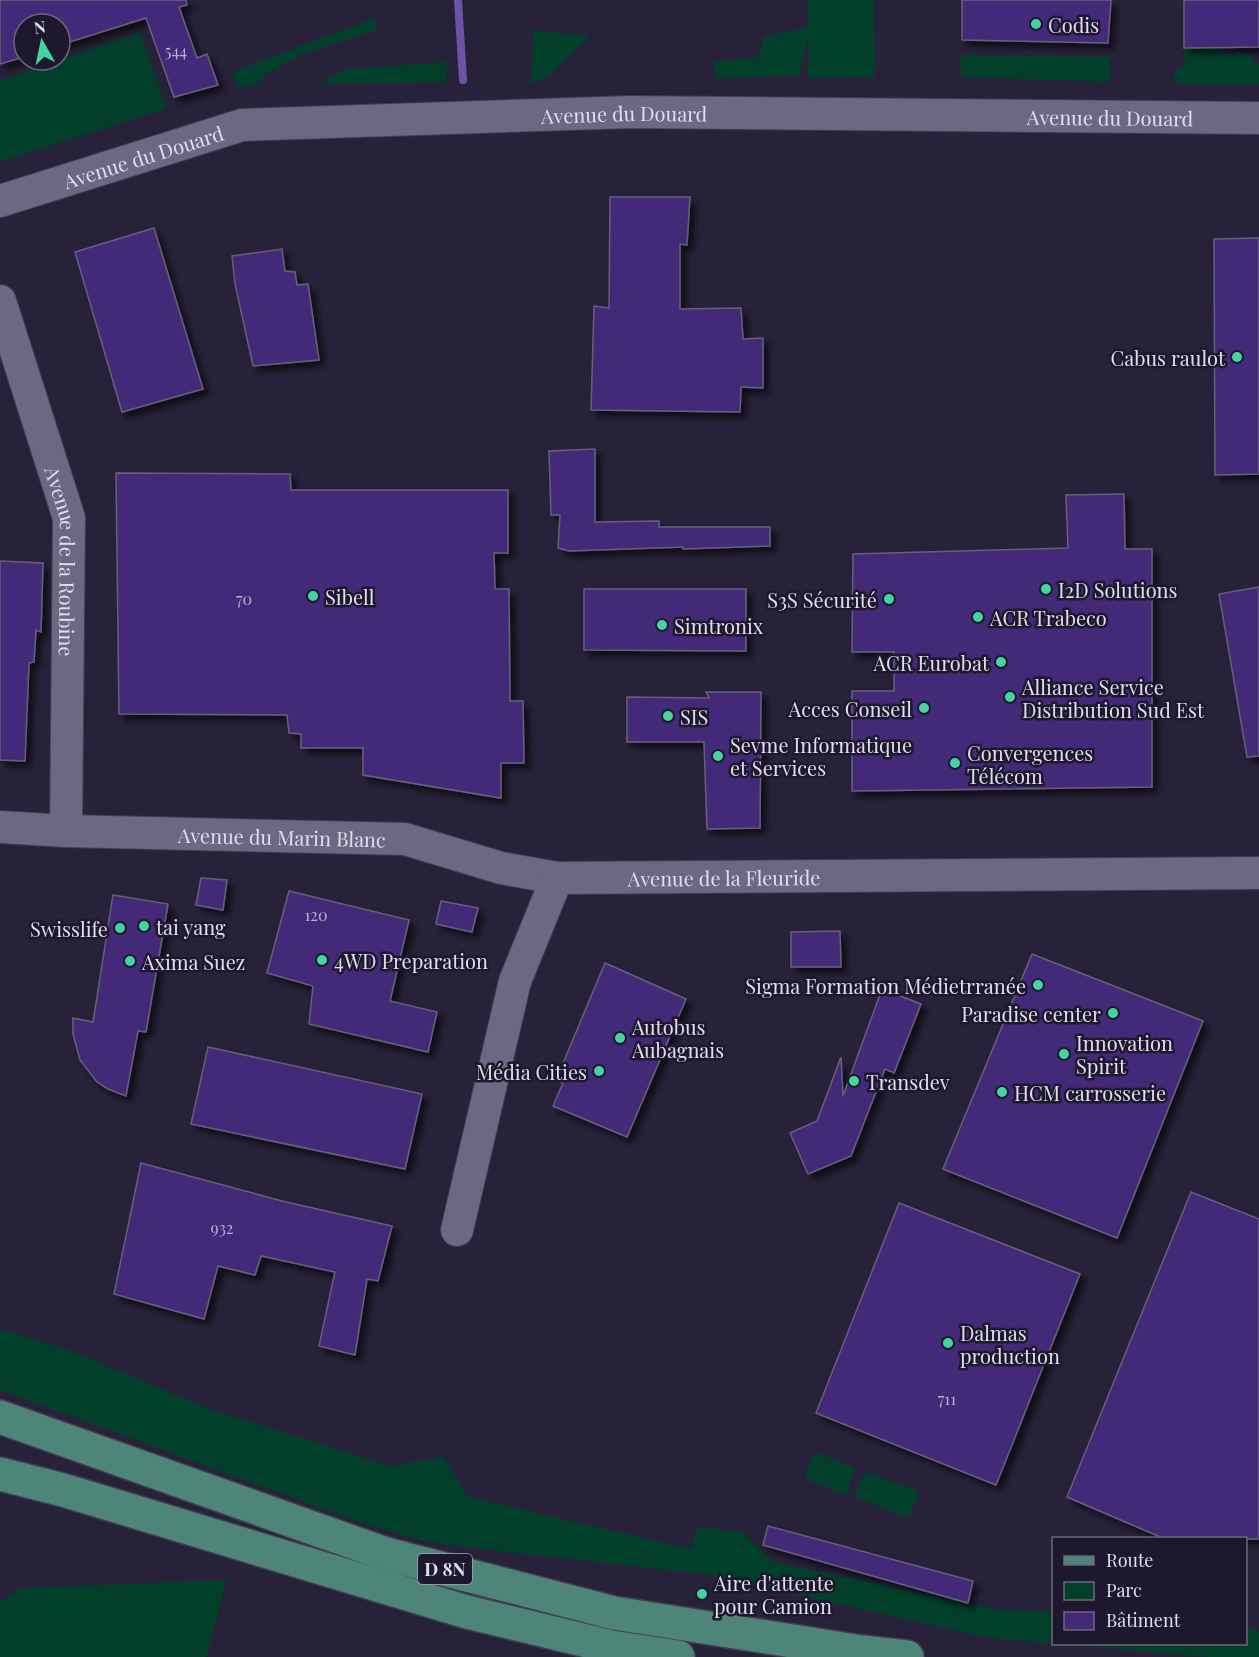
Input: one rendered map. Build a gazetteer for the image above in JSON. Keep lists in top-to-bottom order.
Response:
{
  "streets": {
    "main road": ["D 8N"],
    "street": [
      "Avenue du Douard",
      "Avenue de la Roubine",
      "Avenue du Marin Blanc",
      "Avenue de la Fleuride"
    ]
  },
  "crossings": [
    ["Avenue de la Roubine", "Avenue du Marin Blanc"],
    ["Avenue du Marin Blanc", "Avenue de la Fleuride"]
  ],
  "places": [
    "Codis",
    "Cabus raulot",
    "I2D Solutions",
    "Sibell",
    "S3S Sécurité",
    "ACR Trabeco",
    "Simtronix",
    "ACR Eurobat",
    "Alliance Service Distribution Sud Est",
    "Acces Conseil",
    "SIS",
    "Sevme Informatique et Services",
    "Convergences Télécom",
    "tai yang",
    "Swisslife",
    "4WD Preparation",
    "Axima Suez",
    "Sigma Formation Médietrranée",
    "Paradise center",
    "Autobus Aubagnais",
    "Innovation Spirit",
    "Média Cities",
    "Transdev",
    "HCM carrosserie",
    "Dalmas production",
    "Aire d'attente pour Camion"
  ],
  "house_numbers": [
    "544",
    "70",
    "120",
    "932",
    "711"
  ],
  "legend": ["Route", "Parc", "Bâtiment"],
  "north": "top"
}
